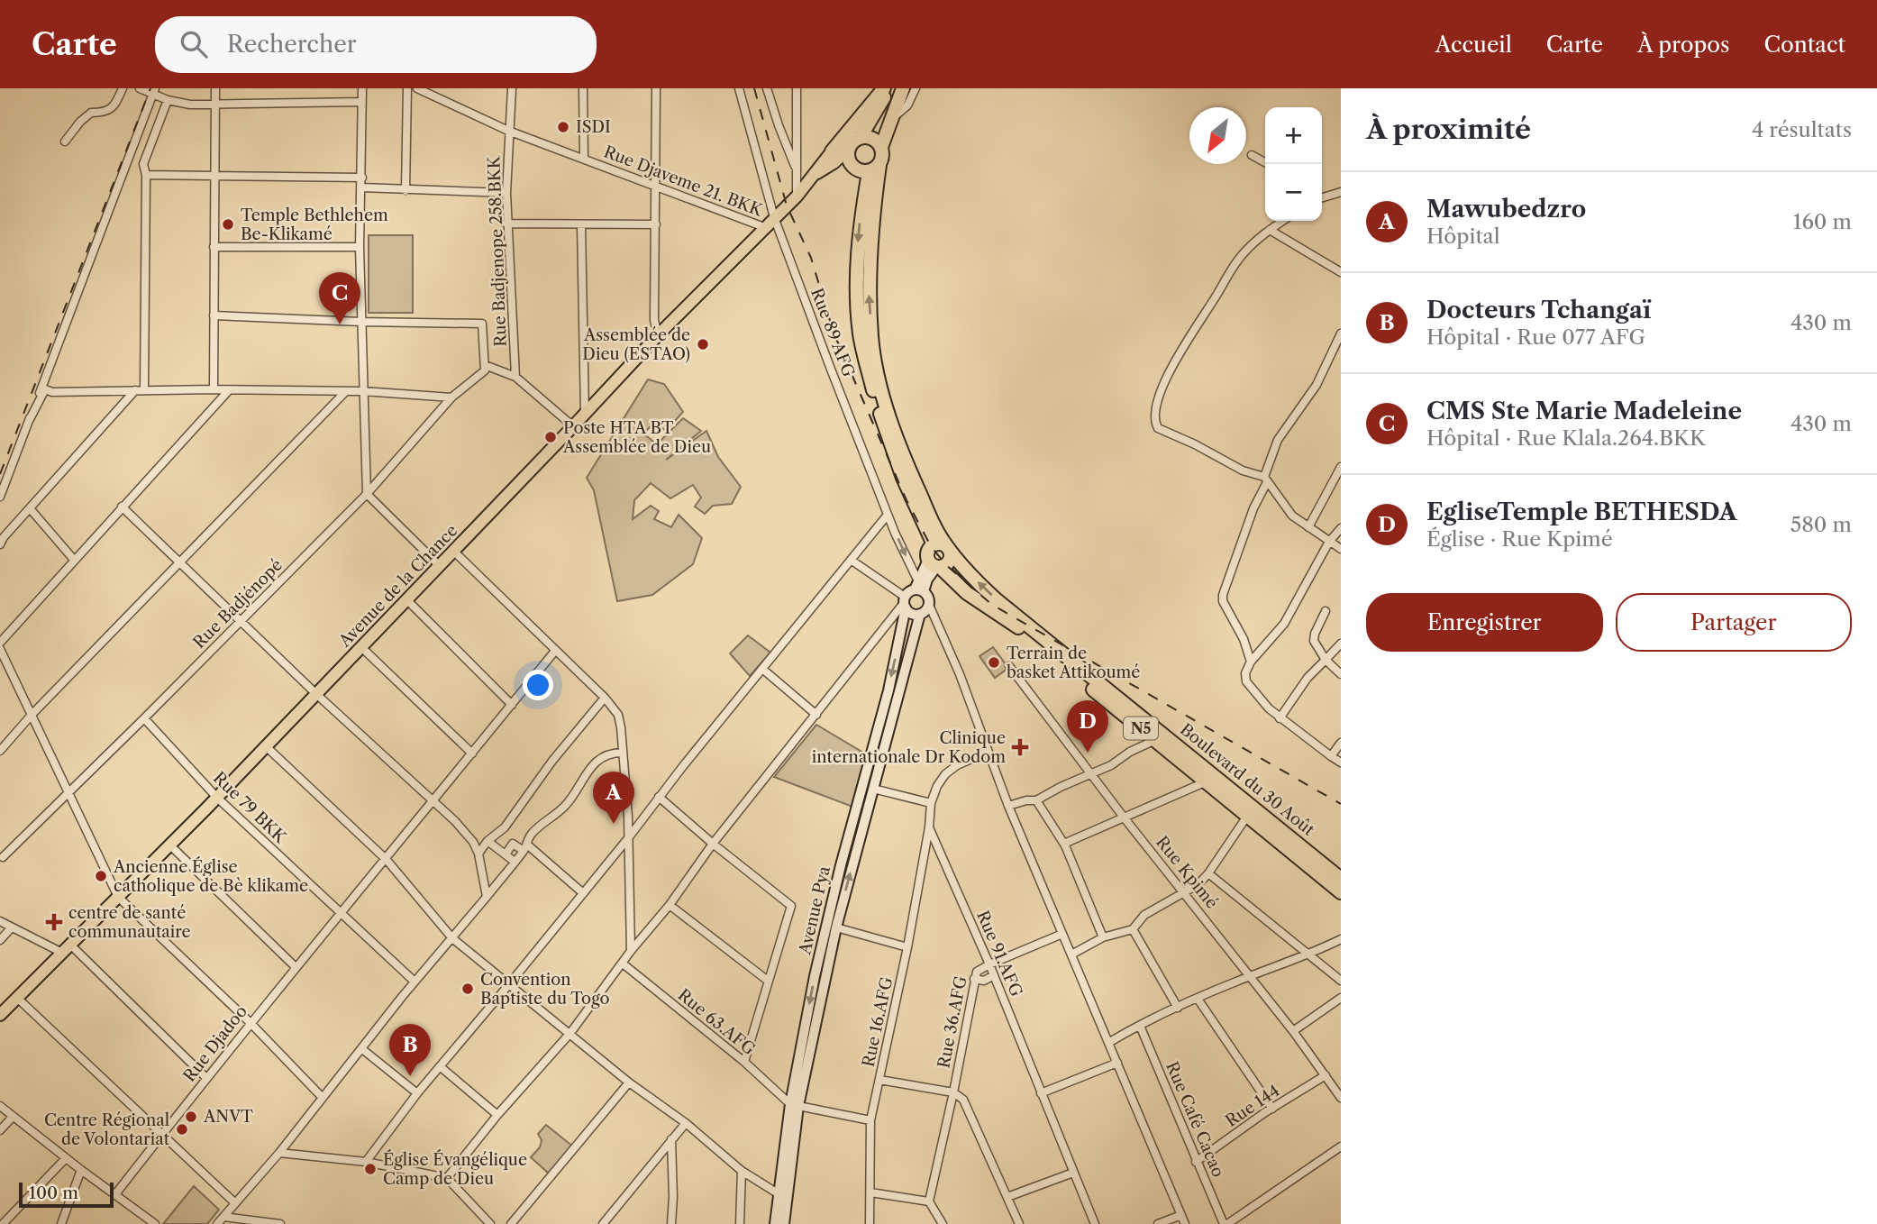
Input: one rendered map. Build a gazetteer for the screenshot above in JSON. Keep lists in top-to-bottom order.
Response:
{
  "streets": {
    "highway": ["N5", "Boulevard du 30 Août"],
    "main road": ["Avenue de la Chance", "Avenue Pya"],
    "street": [
      "Rue Djaveme 21. BKK",
      "Rue Badjenope 258.BKK",
      "Rue 89 AFG",
      "Rue Badjénopé",
      "Rue 79 BKK",
      "Rue Kpimé",
      "Rue 91.AFG",
      "Rue 63.AFG",
      "Rue 16.AFG",
      "Rue 36.AFG",
      "Rue Djadoo",
      "Rue 144",
      "Rue Café Cacao"
    ]
  },
  "crossings": [
    ["Rue Djaveme 21. BKK", "Rue Badjenope 258.BKK"],
    ["Rue Djaveme 21. BKK", "Avenue de la Chance"],
    ["Rue 89 AFG", "Avenue de la Chance"],
    ["Rue 89 AFG", "Avenue Pya"],
    ["Avenue de la Chance", "Boulevard du 30 Août"],
    ["Avenue de la Chance", "Rue 79 BKK"],
    ["Rue Badjénopé", "Rue 79 BKK"],
    ["Rue 79 BKK", "Rue Djadoo"],
    ["Rue Kpimé", "Rue 144"],
    ["Avenue Pya", "Rue 63.AFG"],
    ["Rue 91.AFG", "Rue 16.AFG"],
    ["Rue 91.AFG", "Rue 36.AFG"],
    ["Rue 144", "Rue Café Cacao"]
  ],
  "places": {
    "other": [
      "ISDI",
      "Temple Bethlehem Be-Klikamé",
      "Assemblée de Dieu (ESTAO)",
      "Poste HTA BT Assemblée de Dieu",
      "Terrain de basket Attikoumé",
      "Ancienne Église catholique de Bè klikame",
      "Convention Baptiste du Togo",
      "ANVT",
      "Centre Régional de Volontariat",
      "Église Évangélique Camp de Dieu"
    ],
    "health": ["Clinique internationale Dr Kodom", "centre de santé communautaire"]
  },
  "scale_bar": "100 m",
  "north": "bottom left",
  "page": {
    "header": "Carte",
    "search": "Rechercher",
    "nav": [
      "Accueil",
      "Carte",
      "À propos",
      "Contact"
    ],
    "heading": ["À proximité", "4 résultats"],
    "map_buttons": ["+", "−"],
    "list": [
      {
        "mark": "A",
        "name": "Mawubedzro",
        "note": "Hôpital",
        "value": "160 m"
      },
      {
        "mark": "B",
        "name": "Docteurs Tchangaï",
        "note": "Hôpital · Rue 077 AFG",
        "value": "430 m"
      },
      {
        "mark": "C",
        "name": "CMS Ste Marie Madeleine",
        "note": "Hôpital · Rue Klala.264.BKK",
        "value": "430 m"
      },
      {
        "mark": "D",
        "name": "EgliseTemple BETHESDA",
        "note": "Église · Rue Kpimé",
        "value": "580 m"
      }
    ],
    "pins": [
      "C",
      "D",
      "A",
      "B"
    ],
    "buttons": ["Enregistrer", "Partager"],
    "scale": "100 m"
  }
}
